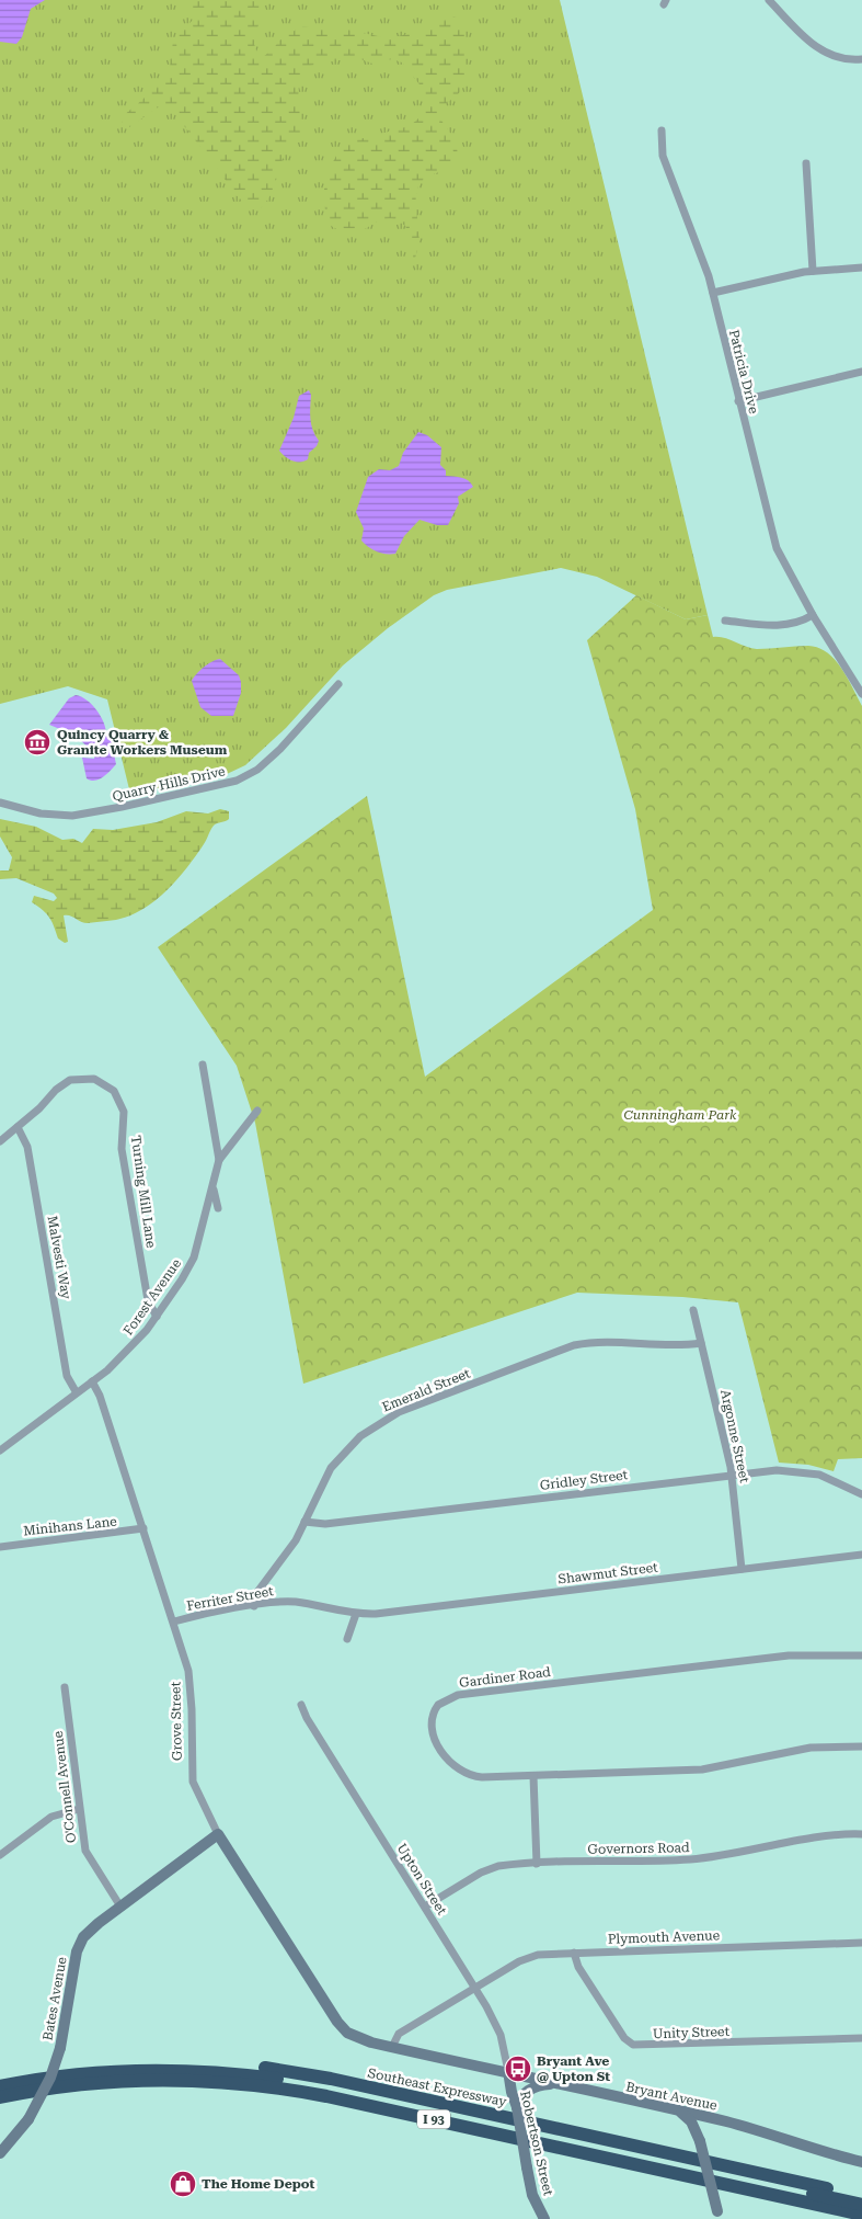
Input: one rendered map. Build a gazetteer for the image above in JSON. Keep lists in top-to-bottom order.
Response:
{
  "streets": {
    "highway": ["Southeast Expressway", "I 93"],
    "street": [
      "Patricia Drive",
      "Quarry Hills Drive",
      "Turning Mill Lane",
      "Malvesti Way",
      "Forest Avenue",
      "Emerald Street",
      "Argonne Street",
      "Gridley Street",
      "Minihans Lane",
      "Shawmut Street",
      "Ferriter Street",
      "Gardiner Road",
      "Grove Street",
      "O'Connell Avenue",
      "Governors Road",
      "Upton Street",
      "Plymouth Avenue",
      "Bates Avenue",
      "Unity Street",
      "Bryant Avenue",
      "Robertson Street"
    ]
  },
  "crossings": [
    ["Turning Mill Lane", "Malvesti Way"],
    ["Turning Mill Lane", "Forest Avenue"],
    ["Malvesti Way", "Forest Avenue"],
    ["Forest Avenue", "Grove Street"],
    ["Emerald Street", "Argonne Street"],
    ["Emerald Street", "Gridley Street"],
    ["Emerald Street", "Ferriter Street"],
    ["Argonne Street", "Gridley Street"],
    ["Argonne Street", "Shawmut Street"],
    ["Minihans Lane", "Grove Street"],
    ["Shawmut Street", "Ferriter Street"],
    ["Ferriter Street", "Grove Street"],
    ["Grove Street", "Bates Avenue"],
    ["Grove Street", "Bryant Avenue"],
    ["O'Connell Avenue", "Bates Avenue"],
    ["Governors Road", "Upton Street"],
    ["Upton Street", "Plymouth Avenue"],
    ["Upton Street", "Bryant Avenue"],
    ["Upton Street", "Robertson Street"],
    ["Plymouth Avenue", "Unity Street"],
    ["Plymouth Avenue", "Bryant Avenue"],
    ["Bryant Avenue", "Robertson Street"]
  ],
  "parks": ["Cunningham Park"],
  "places": {
    "museum": ["Quincy Quarry & Granite Workers Museum"],
    "bus stop": ["Bryant Ave @ Upton St"],
    "shop": ["The Home Depot"]
  }
}
